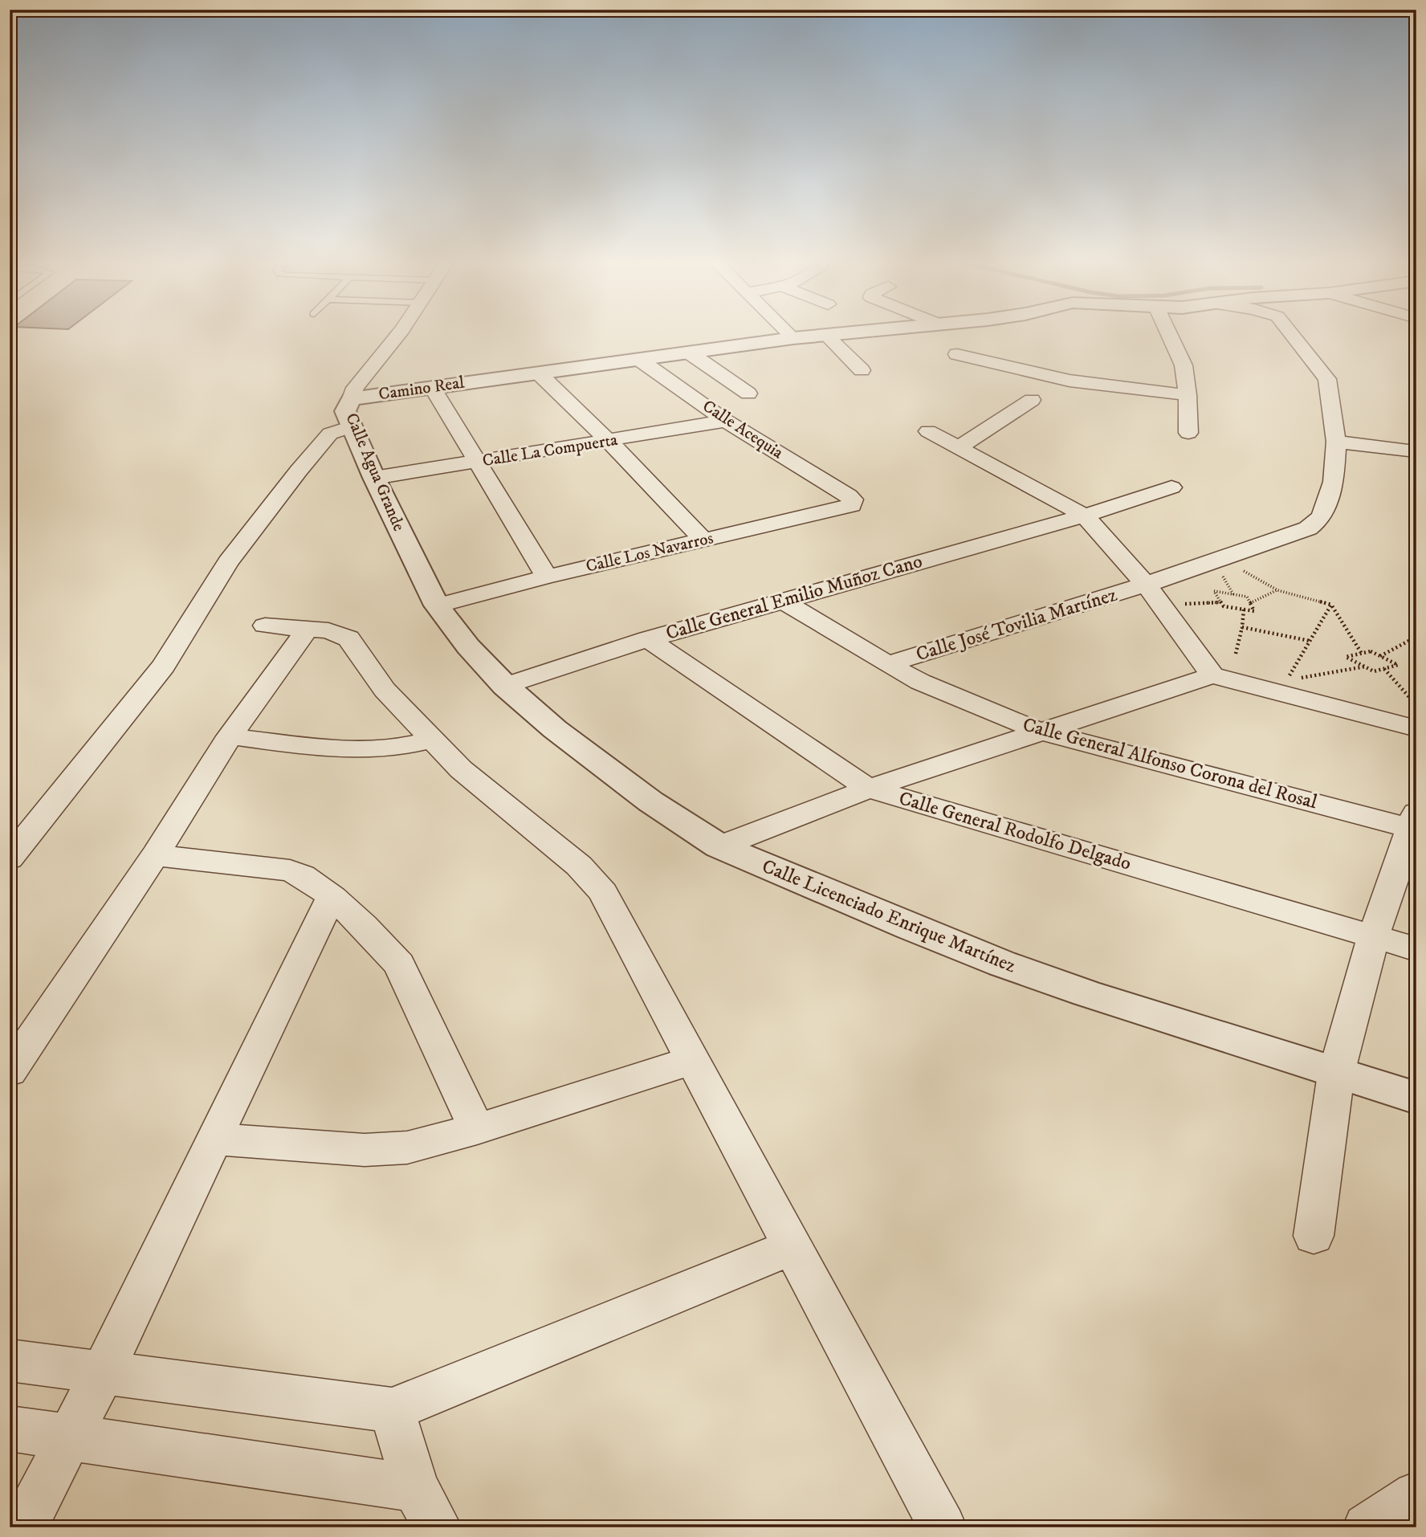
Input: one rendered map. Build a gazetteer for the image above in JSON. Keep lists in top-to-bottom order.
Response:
{
  "streets": {
    "street": [
      "Camino Real",
      "Calle Acequia",
      "Calle La Compuerta",
      "Calle Agua Grande",
      "Calle Los Navarros",
      "Calle General Emilio Muñoz Cano",
      "Calle José Tovilia Martínez",
      "Calle General Alfonso Corona del Rosal",
      "Calle General Rodolfo Delgado",
      "Calle Licenciado Enrique Martínez"
    ]
  },
  "crossings": [
    ["Camino Real", "Calle Acequia"],
    ["Camino Real", "Calle Agua Grande"],
    ["Calle Acequia", "Calle La Compuerta"],
    ["Calle Acequia", "Calle Los Navarros"],
    ["Calle La Compuerta", "Calle Agua Grande"],
    ["Calle Agua Grande", "Calle Los Navarros"],
    ["Calle Agua Grande", "Calle Licenciado Enrique Martínez"],
    ["Calle Los Navarros", "Calle Licenciado Enrique Martínez"],
    ["Calle General Emilio Muñoz Cano", "Calle General Alfonso Corona del Rosal"],
    ["Calle General Emilio Muñoz Cano", "Calle General Rodolfo Delgado"],
    ["Calle General Emilio Muñoz Cano", "Calle Licenciado Enrique Martínez"],
    ["Calle José Tovilia Martínez", "Calle General Alfonso Corona del Rosal"]
  ]
}
